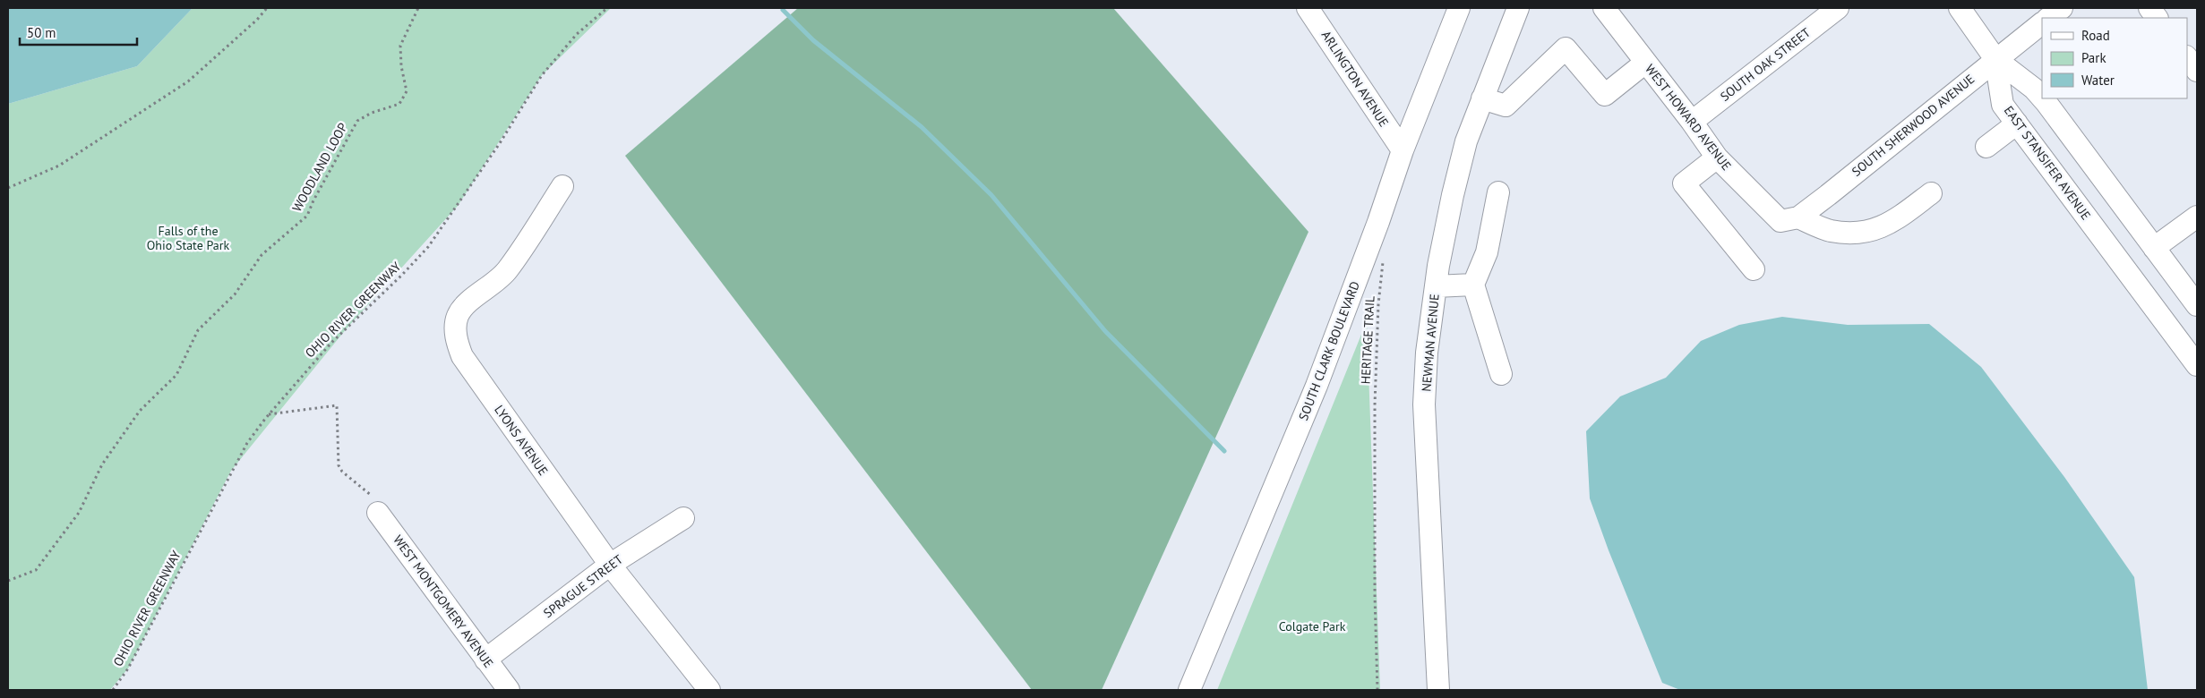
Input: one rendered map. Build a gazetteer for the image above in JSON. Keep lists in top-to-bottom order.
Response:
{
  "streets": {
    "street": [
      "SOUTH OAK STREET",
      "ARLINGTON AVENUE",
      "WEST HOWARD AVENUE",
      "SOUTH SHERWOOD AVENUE",
      "EAST STANSIFER AVENUE",
      "NEWMAN AVENUE",
      "SOUTH CLARK BOULEVARD",
      "LYONS AVENUE",
      "SPRAGUE STREET",
      "WEST MONTGOMERY AVENUE"
    ],
    "path": ["WOODLAND LOOP", "OHIO RIVER GREENWAY", "HERITAGE TRAIL"]
  },
  "crossings": [
    ["SOUTH OAK STREET", "WEST HOWARD AVENUE"],
    ["ARLINGTON AVENUE", "SOUTH CLARK BOULEVARD"],
    ["WEST HOWARD AVENUE", "SOUTH SHERWOOD AVENUE"],
    ["SOUTH SHERWOOD AVENUE", "EAST STANSIFER AVENUE"],
    ["LYONS AVENUE", "SPRAGUE STREET"],
    ["SPRAGUE STREET", "WEST MONTGOMERY AVENUE"]
  ],
  "parks": ["Falls of the Ohio State Park", "Colgate Park"],
  "legend": ["Road", "Park", "Water"],
  "scale_bar": "50 m"
}
